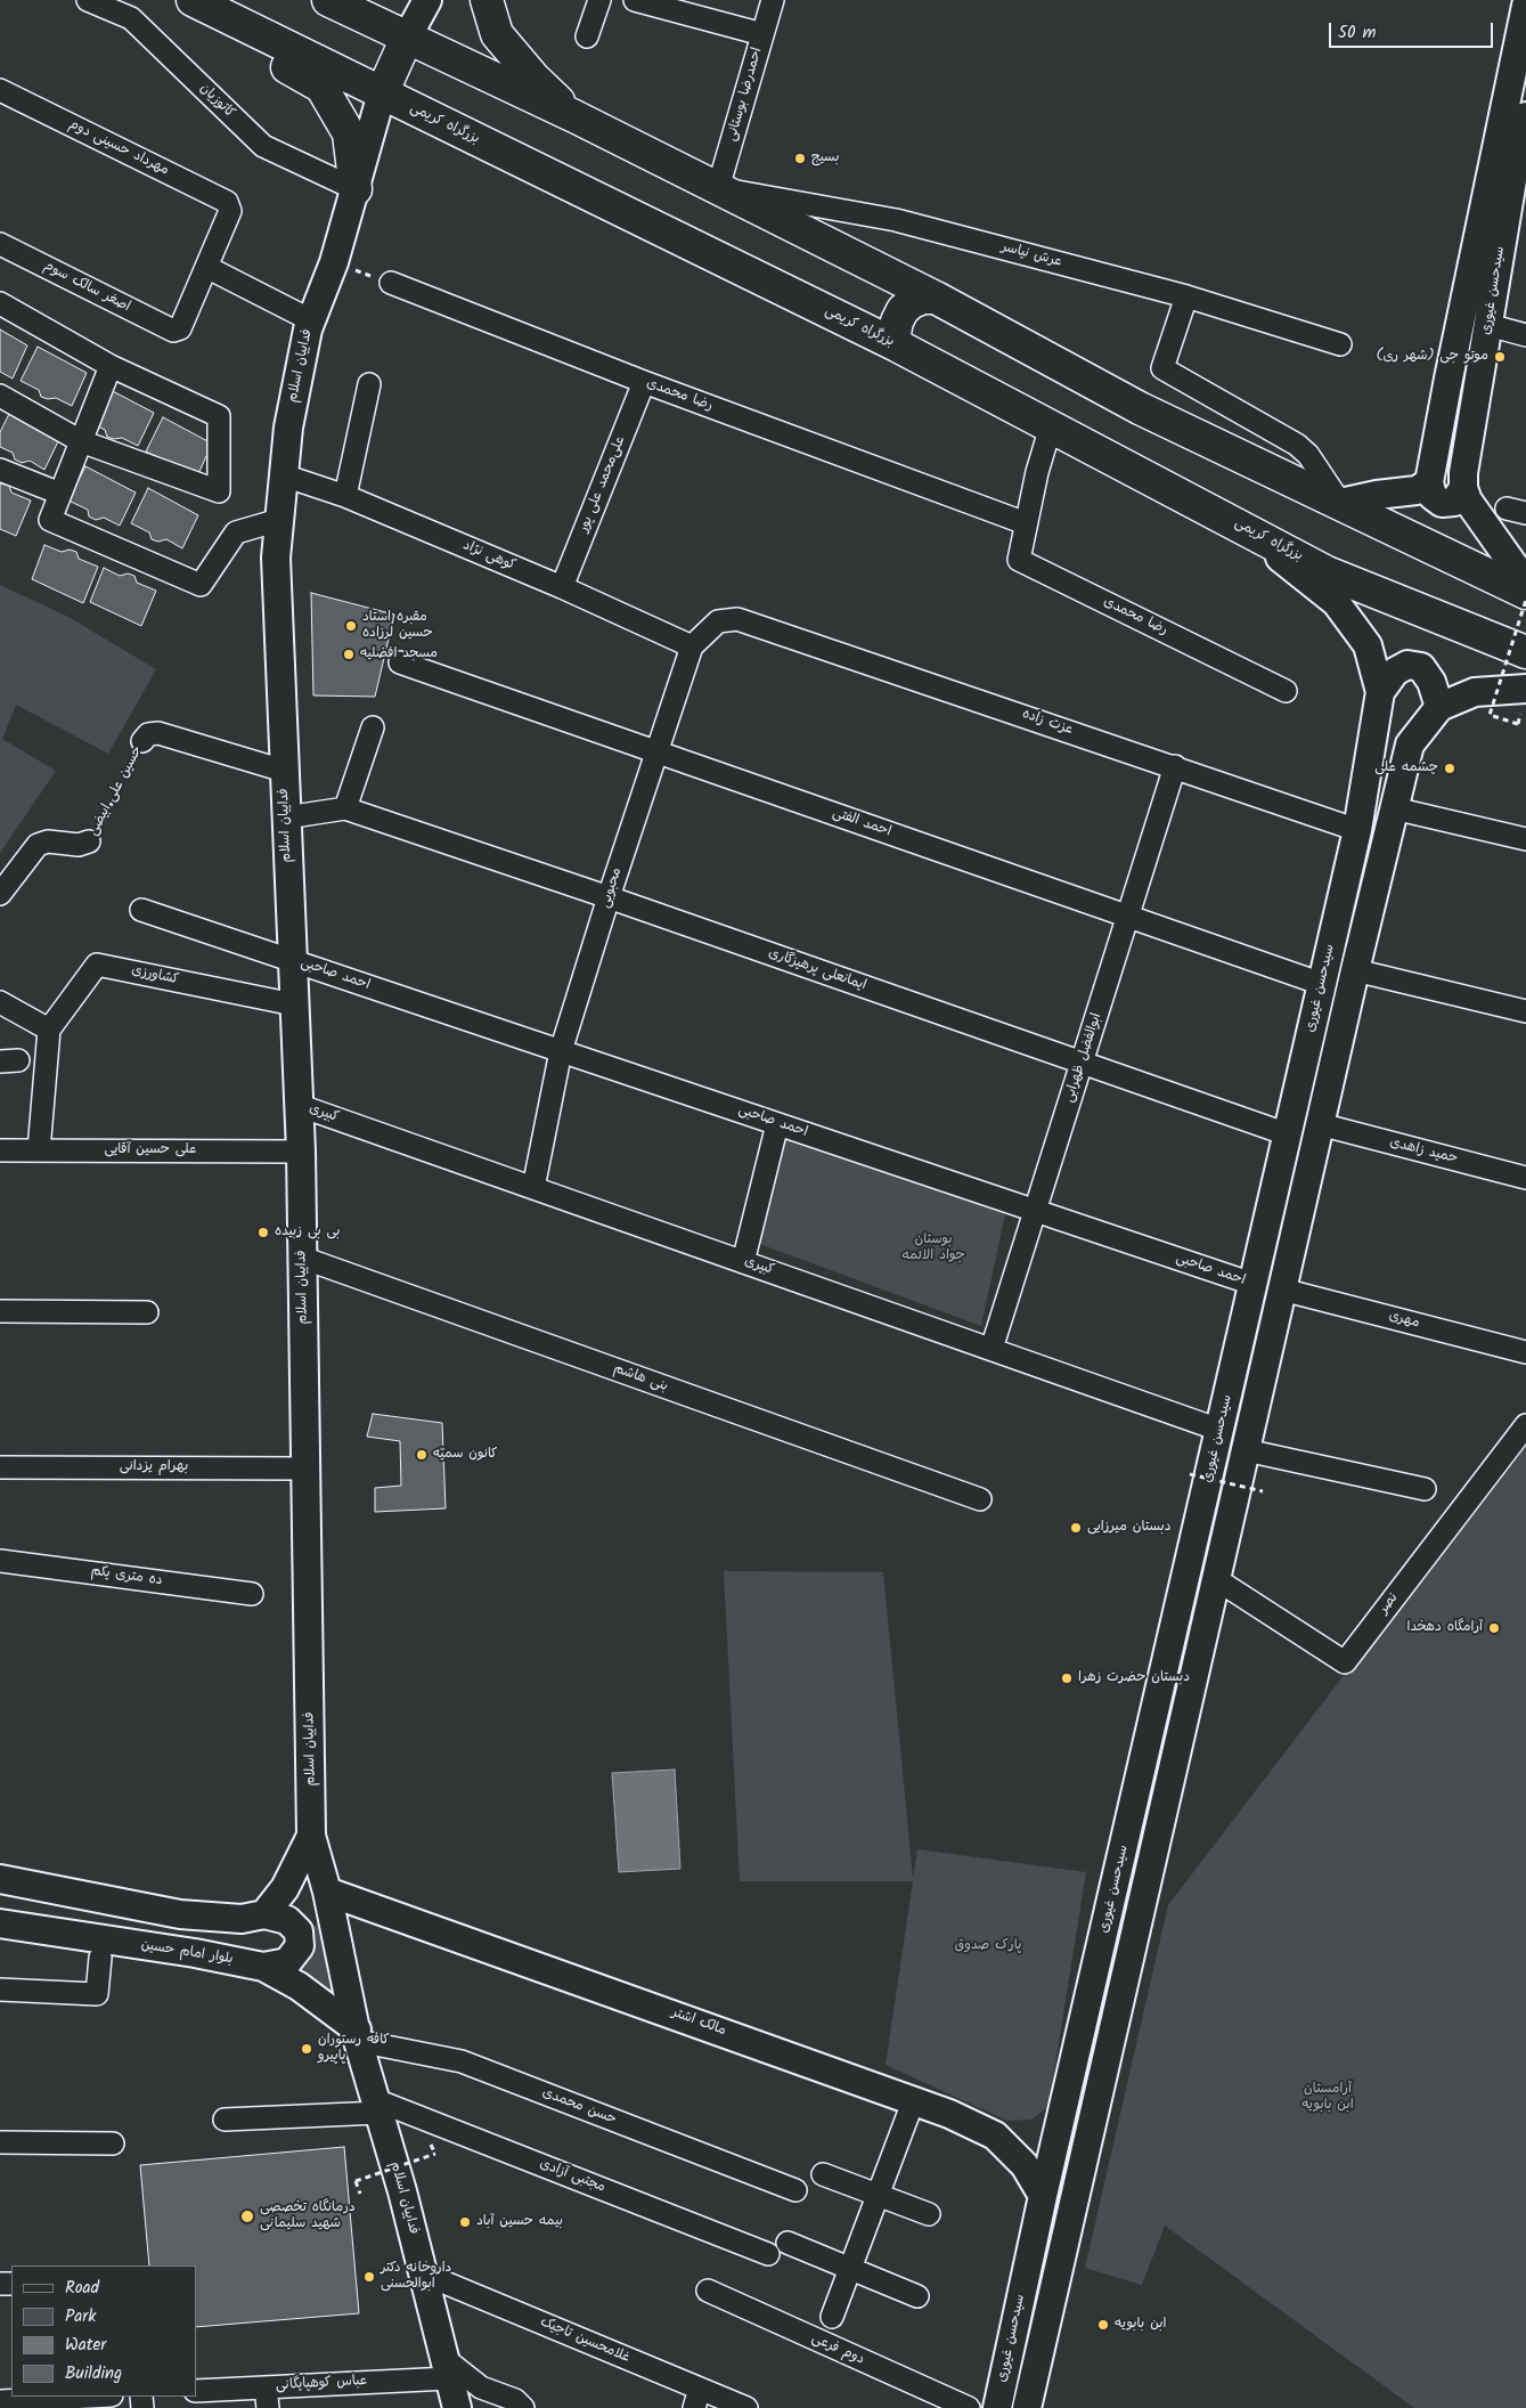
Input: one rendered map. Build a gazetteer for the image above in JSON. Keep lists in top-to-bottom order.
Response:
{
  "streets": {
    "highway": ["بزرگراه کریمی"],
    "main road": [
      "سیدحسن غیوری",
      "فداییان اسلام",
      "بلوار امام حسین",
      "مالک اشتر"
    ],
    "street": [
      "احمدرضا بوستانی",
      "کاتوزیان",
      "مهرداد حسینی دوم",
      "عرش نیاسر",
      "اصغر سالک سوم",
      "رضا محمدی",
      "علی‌محمد علی پور",
      "کوهی نژاد",
      "عزت زاده",
      "حسین علی ابیضی",
      "احمد الفتی",
      "محبوبی",
      "ایمانعلی پرهیزگاری",
      "احمد صاحبی",
      "کشاورزی",
      "ابوالفضل ظهرابی",
      "کبیری",
      "علی حسین آقایی",
      "حمید زاهدی",
      "مهری",
      "بنی هاشم",
      "بهرام یزدانی",
      "ده متری یکم",
      "نصر",
      "حسن محمدی",
      "مجتبی آزادی",
      "غلامحسین تاجیک",
      "دوم فرعی",
      "عباس کوهپایگانی"
    ]
  },
  "crossings": [
    ["احمدرضا بوستانی", "عرش نیاسر"],
    ["کاتوزیان", "فداییان اسلام"],
    ["بزرگراه کریمی", "سیدحسن غیوری"],
    ["بزرگراه کریمی", "فداییان اسلام"],
    ["بزرگراه کریمی", "رضا محمدی"],
    ["مهرداد حسینی دوم", "اصغر سالک سوم"],
    ["سیدحسن غیوری", "عزت زاده"],
    ["سیدحسن غیوری", "احمد الفتی"],
    ["سیدحسن غیوری", "ایمانعلی پرهیزگاری"],
    ["سیدحسن غیوری", "احمد صاحبی"],
    ["سیدحسن غیوری", "کبیری"],
    ["سیدحسن غیوری", "حمید زاهدی"],
    ["سیدحسن غیوری", "مهری"],
    ["سیدحسن غیوری", "نصر"],
    ["سیدحسن غیوری", "مالک اشتر"],
    ["فداییان اسلام", "کوهی نژاد"],
    ["فداییان اسلام", "حسین علی ابیضی"],
    ["فداییان اسلام", "احمد صاحبی"],
    ["فداییان اسلام", "کشاورزی"],
    ["فداییان اسلام", "کبیری"],
    ["فداییان اسلام", "علی حسین آقایی"],
    ["فداییان اسلام", "بنی هاشم"],
    ["فداییان اسلام", "بهرام یزدانی"],
    ["فداییان اسلام", "بلوار امام حسین"],
    ["فداییان اسلام", "مالک اشتر"],
    ["فداییان اسلام", "حسن محمدی"],
    ["فداییان اسلام", "مجتبی آزادی"],
    ["فداییان اسلام", "غلامحسین تاجیک"],
    ["فداییان اسلام", "عباس کوهپایگانی"],
    ["رضا محمدی", "علی‌محمد علی پور"],
    ["علی‌محمد علی پور", "کوهی نژاد"],
    ["کوهی نژاد", "محبوبی"],
    ["عزت زاده", "محبوبی"],
    ["عزت زاده", "ابوالفضل ظهرابی"],
    ["احمد الفتی", "محبوبی"],
    ["احمد الفتی", "ابوالفضل ظهرابی"],
    ["محبوبی", "ایمانعلی پرهیزگاری"],
    ["محبوبی", "احمد صاحبی"],
    ["محبوبی", "کبیری"],
    ["ایمانعلی پرهیزگاری", "ابوالفضل ظهرابی"],
    ["احمد صاحبی", "ابوالفضل ظهرابی"],
    ["ابوالفضل ظهرابی", "کبیری"],
    ["بلوار امام حسین", "حسن محمدی"]
  ],
  "parks": ["بوستان جواد الائمه", "پارک صدوق", "آرامستان ابن بابویه"],
  "places": [
    "بسیج",
    "موتو جی (شهر ری)",
    "مقبره استاد حسین لرزاده",
    "مسجد افضلیه",
    "چشمه علی",
    "بی بی زبیده",
    "کانون سمیّه",
    "دبستان میرزایی",
    "آرامگاه دهخدا",
    "دبستان حضرت زهرا",
    "کافه رستوران پاپیرو",
    "درمانگاه تخصصی شهید سلیمانی",
    "بیمه حسین آباد",
    "داروخانه دکتر ابوالحسنی",
    "ابن بابویه"
  ],
  "legend": [
    "Road",
    "Park",
    "Water",
    "Building"
  ],
  "scale_bar": "50 m"
}
